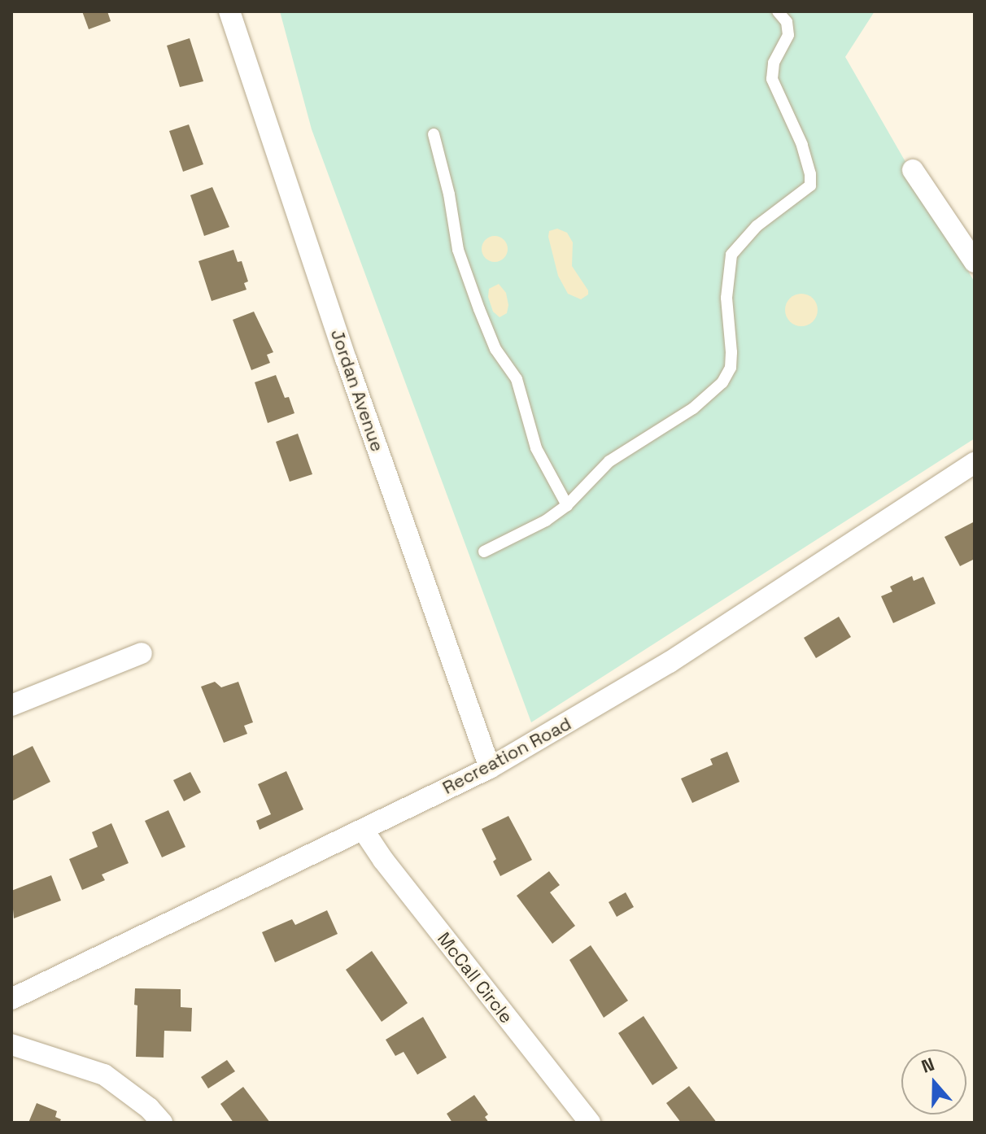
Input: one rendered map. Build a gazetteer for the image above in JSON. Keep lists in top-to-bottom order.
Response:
{
  "streets": {
    "street": ["Jordan Avenue", "Recreation Road", "McCall Circle"]
  },
  "crossings": [
    ["Jordan Avenue", "Recreation Road"],
    ["Recreation Road", "McCall Circle"]
  ],
  "north": "top"
}
